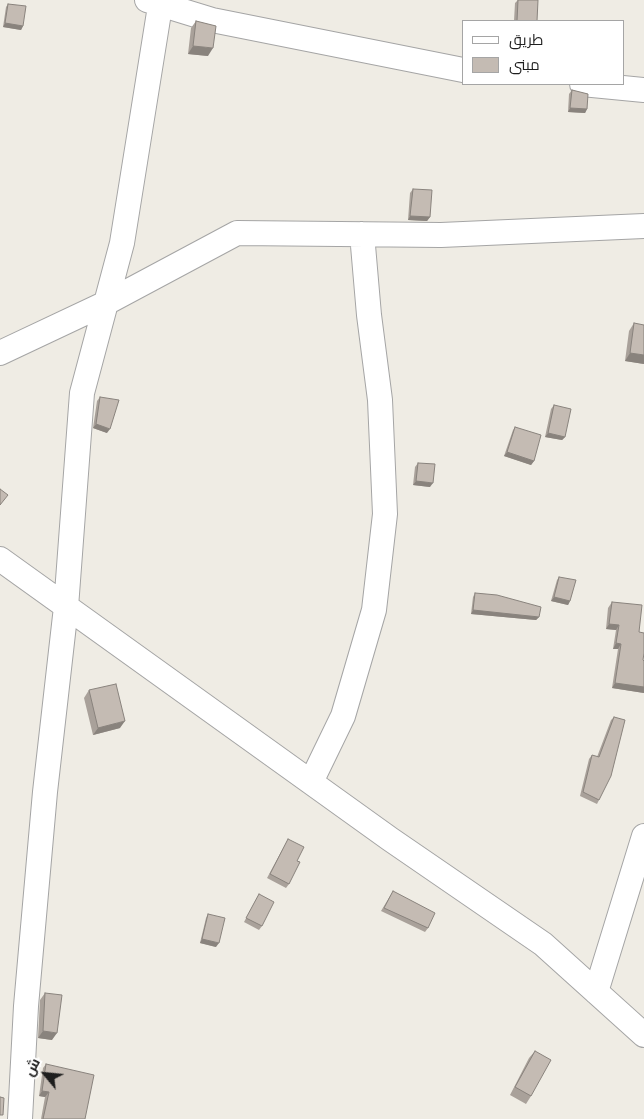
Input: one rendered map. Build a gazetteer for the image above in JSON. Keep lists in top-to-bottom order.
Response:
{
  "legend": ["طريق", "مبنى"],
  "north": "top left"
}
